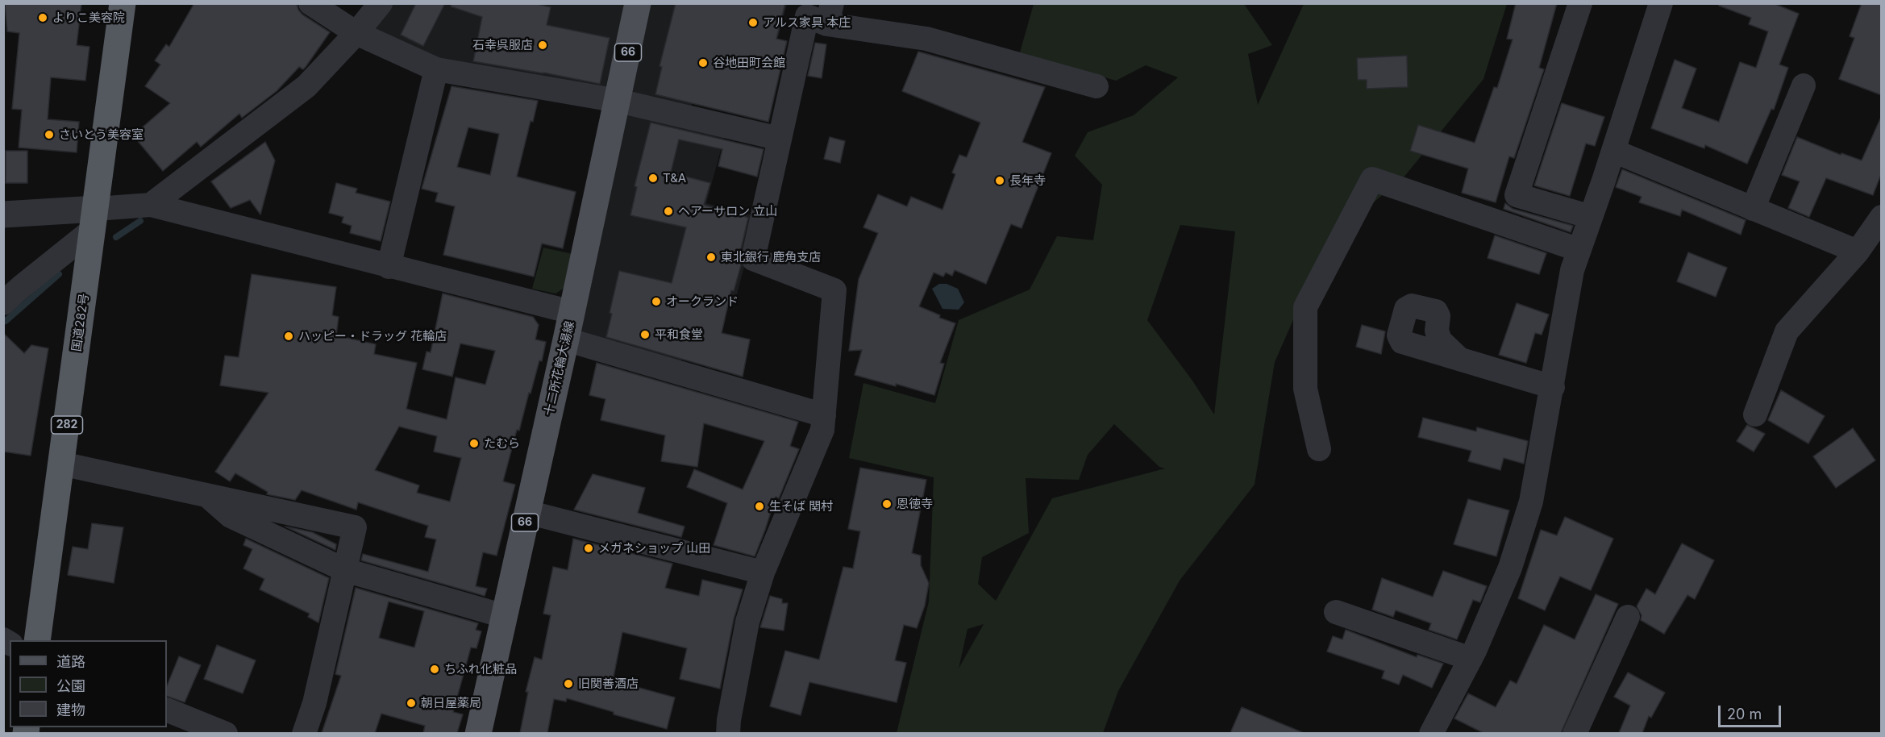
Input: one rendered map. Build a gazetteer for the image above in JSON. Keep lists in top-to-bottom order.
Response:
{
  "streets": {
    "highway": ["国道282号", "282"],
    "main road": ["66", "十二所花輪大湯線"]
  },
  "places": [
    "よりこ美容院",
    "アルス家具 本庄",
    "石幸呉服店",
    "谷地田町会館",
    "さいとう美容室",
    "T&A",
    "長年寺",
    "ヘアーサロン 立山",
    "東北銀行 鹿角支店",
    "オークランド",
    "平和食堂",
    "ハッピー・ドラッグ 花輪店",
    "たむら",
    "恩徳寺",
    "生そば 関村",
    "メガネショップ 山田",
    "ちふれ化粧品",
    "旧関善酒店",
    "朝日屋薬局"
  ],
  "legend": ["道路", "公園", "建物"],
  "scale_bar": "20 m"
}
